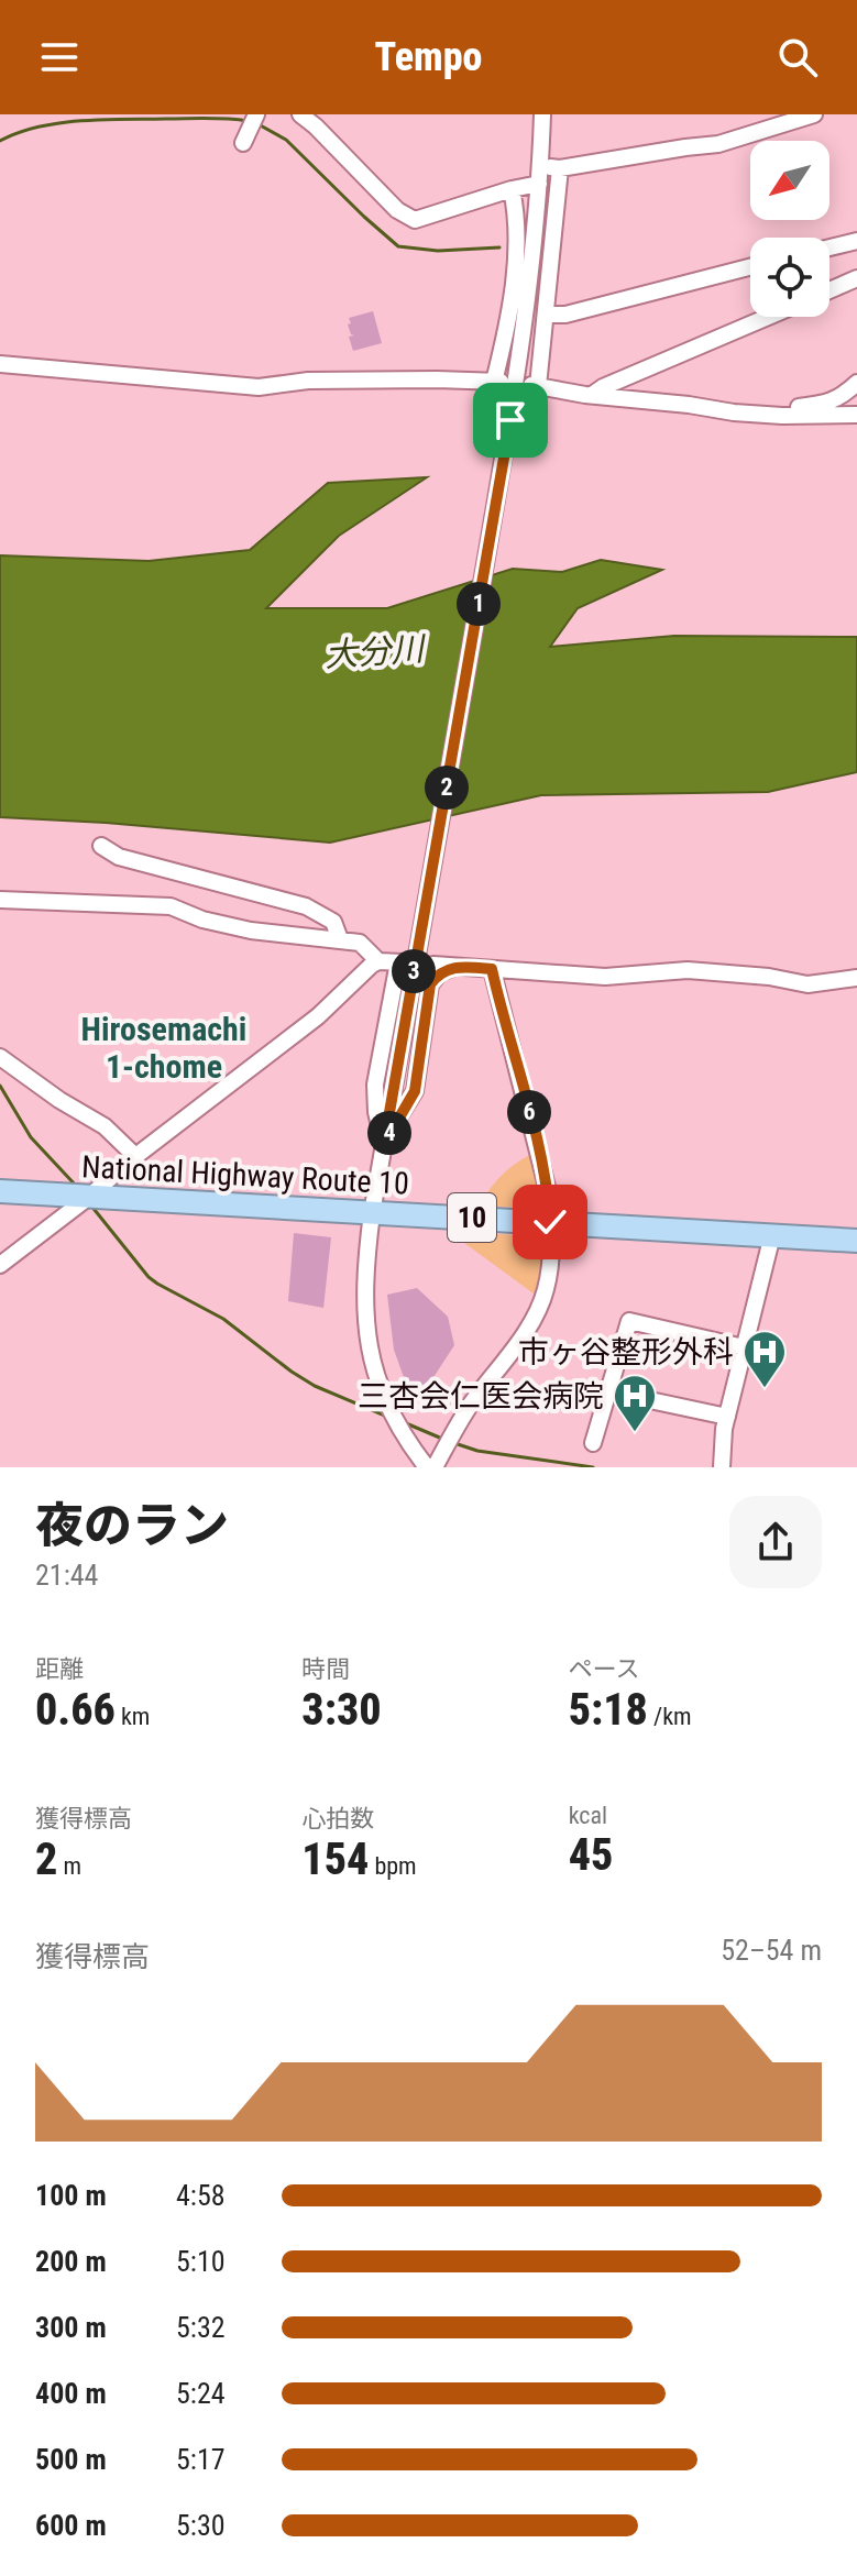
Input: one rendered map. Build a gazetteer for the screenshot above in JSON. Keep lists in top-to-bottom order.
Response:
{
  "streets": {
    "highway": ["National Highway Route 10", "10"]
  },
  "districts": ["Hirosemachi 1-chome"],
  "water": ["大分川"],
  "places": {
    "hospital": ["市ヶ谷整形外科", "三杏会仁医会病院"]
  },
  "north": "bottom left",
  "page": {
    "header": "Tempo",
    "pins": [
      "1",
      "2",
      "3",
      "6",
      "4"
    ],
    "heading": ["夜のラン", "21:44"],
    "stats": [
      ["距離", "0.66 km"],
      ["時間", "3:30"],
      ["ペース", "5:18 /km"],
      ["獲得標高", "2 m"],
      ["心拍数", "154 bpm"],
      ["kcal", "45"]
    ],
    "chart": ["獲得標高", "52–54 m"],
    "list": [
      {
        "name": "100 m",
        "note": "4:58"
      },
      {
        "name": "200 m",
        "note": "5:10"
      },
      {
        "name": "300 m",
        "note": "5:32"
      },
      {
        "name": "400 m",
        "note": "5:24"
      },
      {
        "name": "500 m",
        "note": "5:17"
      },
      {
        "name": "600 m",
        "note": "5:30"
      }
    ]
  }
}
